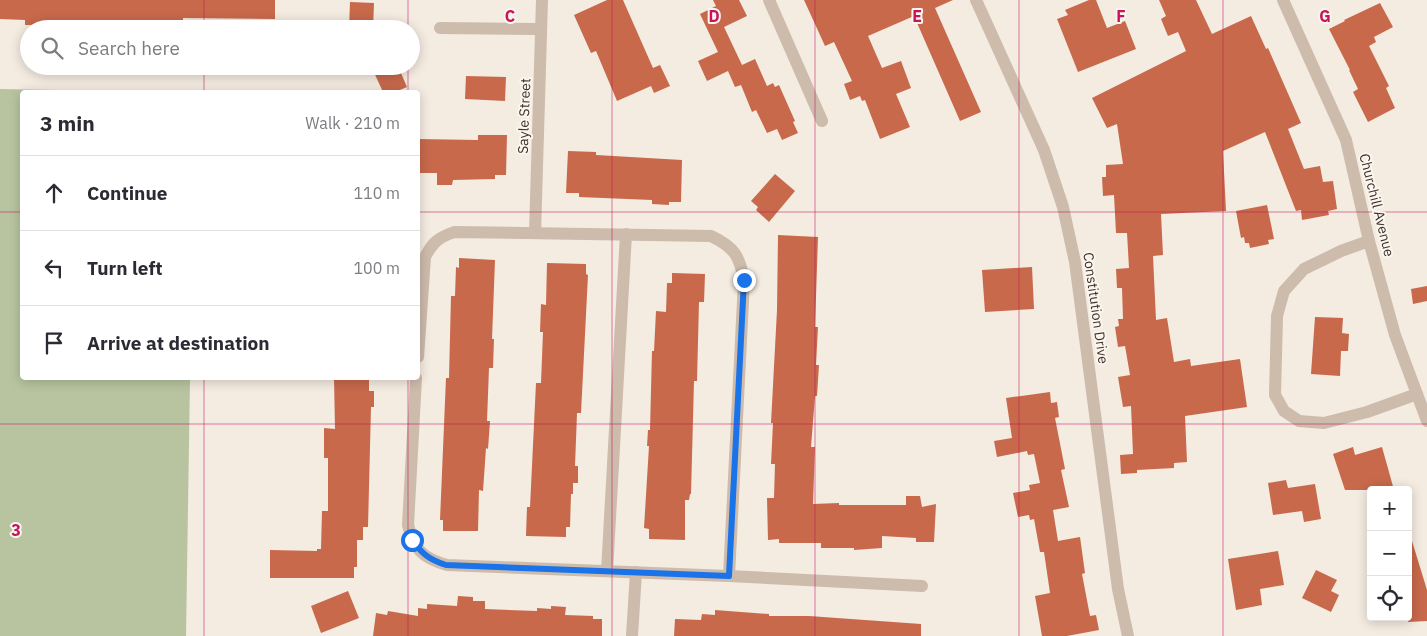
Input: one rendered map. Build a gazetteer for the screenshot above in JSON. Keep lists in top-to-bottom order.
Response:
{
  "streets": {
    "street": ["Sayle Street", "Churchill Avenue", "Constitution Drive"]
  },
  "page": {
    "search": "Search here",
    "heading": ["3 min", "Walk · 210 m"],
    "list": [
      ["Continue", "110 m"],
      ["Turn left", "100 m"],
      "Arrive at destination"
    ],
    "map_buttons": ["+", "−"]
  },
  "grid": {
    "columns": [
      "C",
      "D",
      "E",
      "F",
      "G"
    ],
    "rows": ["3"]
  }
}
